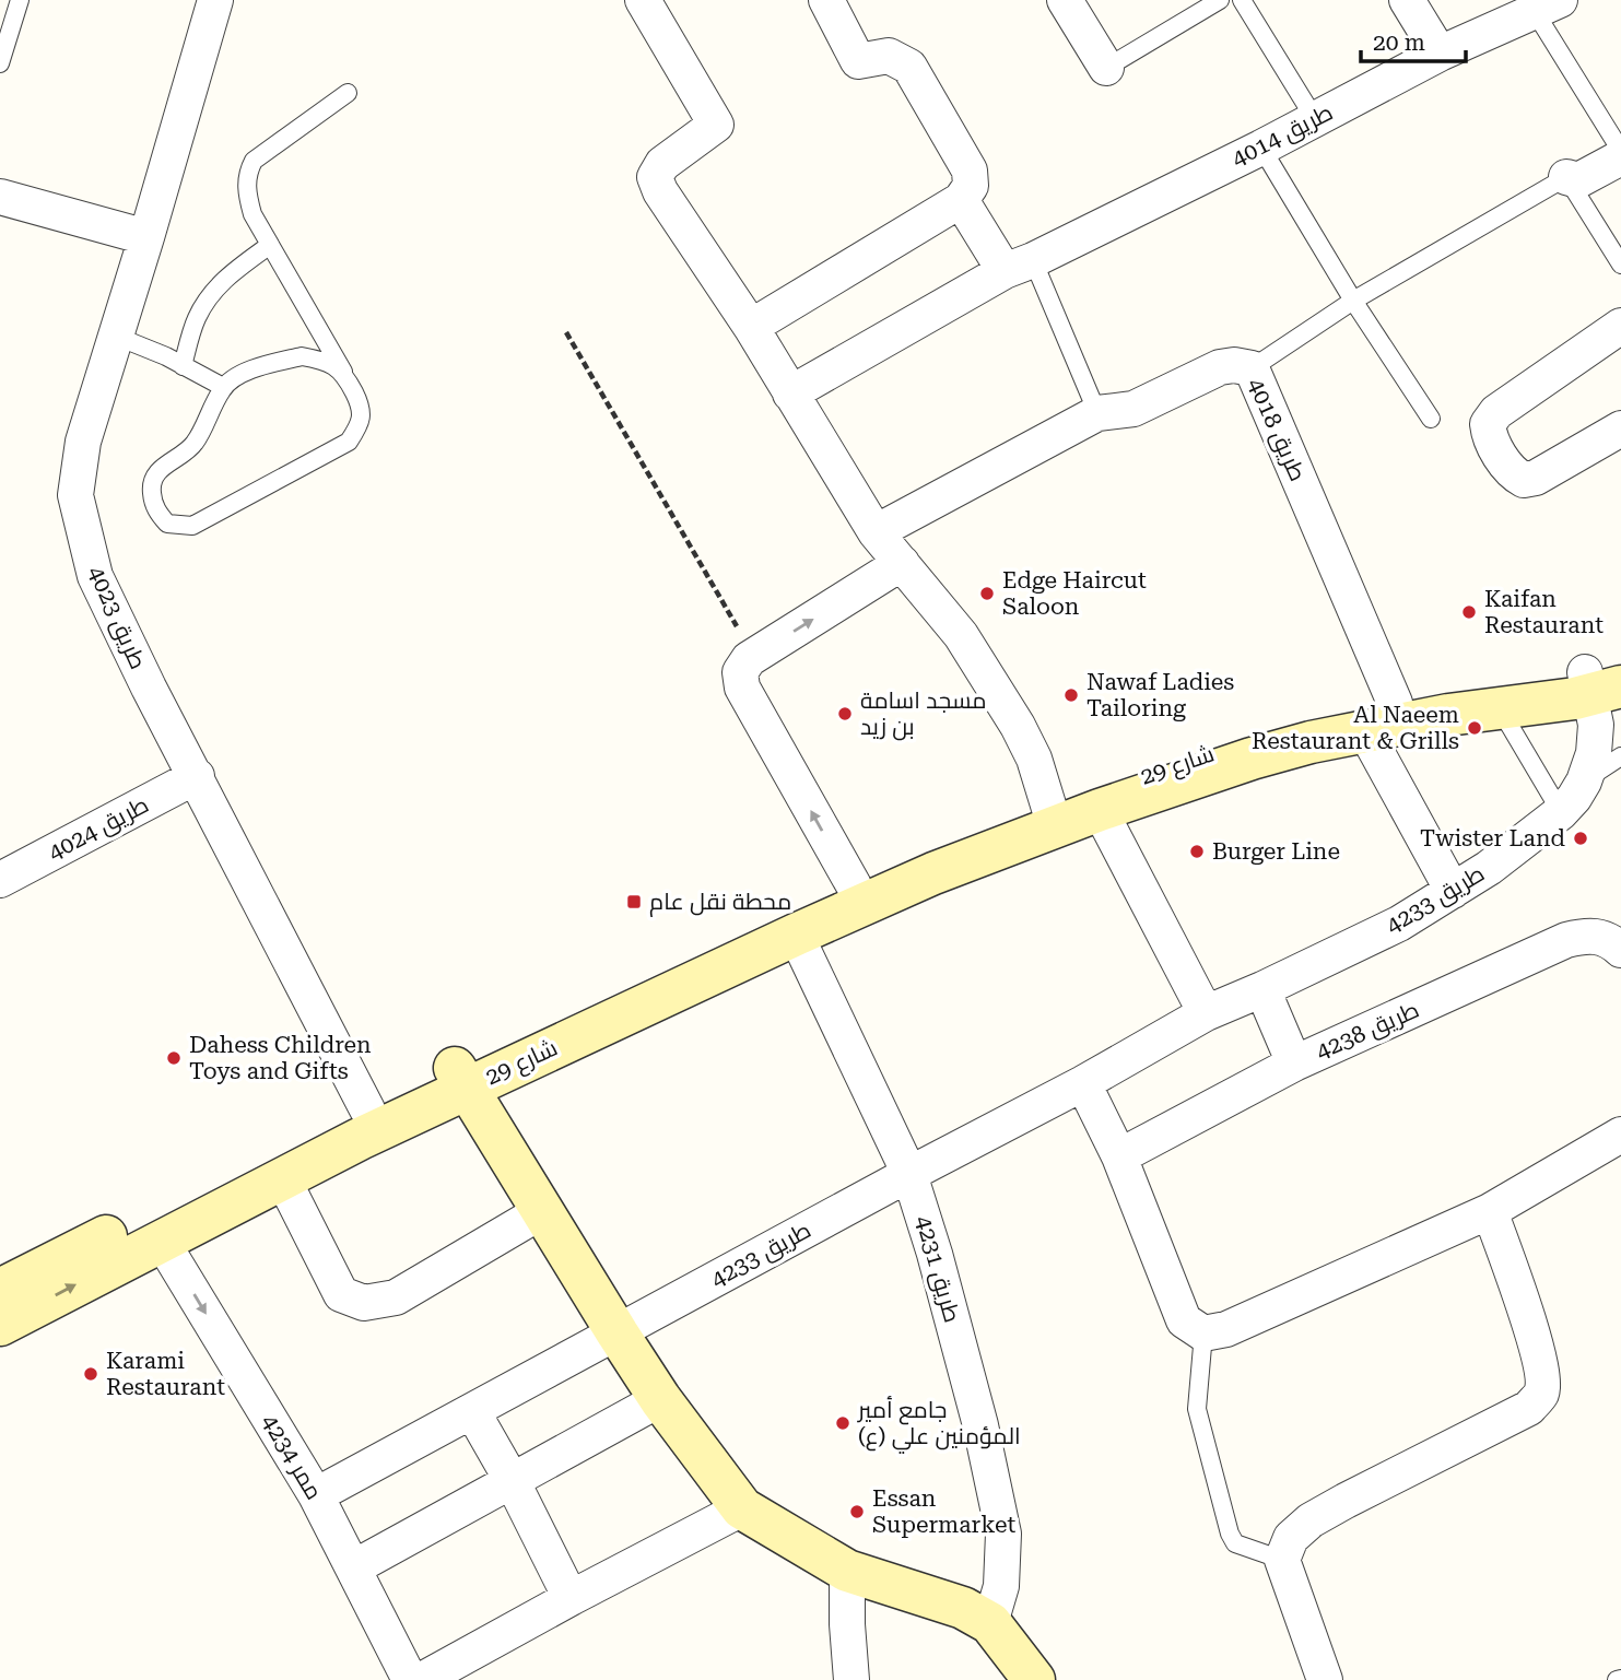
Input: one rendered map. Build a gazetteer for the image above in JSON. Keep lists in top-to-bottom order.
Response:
{
  "streets": {
    "street": [
      "طريق 4014",
      "طريق 4018",
      "طريق 4023",
      "شارع 29",
      "طريق 4024",
      "طريق 4233",
      "طريق 4238",
      "طريق 4231",
      "ممر 4234"
    ]
  },
  "crossings": [
    ["طريق 4018", "شارع 29"],
    ["طريق 4023", "شارع 29"],
    ["طريق 4023", "طريق 4024"],
    ["شارع 29", "طريق 4233"],
    ["شارع 29", "طريق 4231"],
    ["شارع 29", "ممر 4234"],
    ["طريق 4233", "طريق 4231"],
    ["طريق 4233", "ممر 4234"]
  ],
  "one_way": ["ممر 4234"],
  "places": {
    "other": [
      "Edge Haircut Saloon",
      "Kaifan Restaurant",
      "Nawaf Ladies Tailoring",
      "مسجد اسامة بن زيد",
      "Al Naeem Restaurant & Grills",
      "Twister Land",
      "Burger Line",
      "Dahess Children Toys and Gifts",
      "Karami Restaurant",
      "جامع أمير المؤمنين علي (ع)",
      "Essan Supermarket"
    ],
    "transit": ["محطة نقل عام"]
  },
  "scale_bar": "20 m"
}
